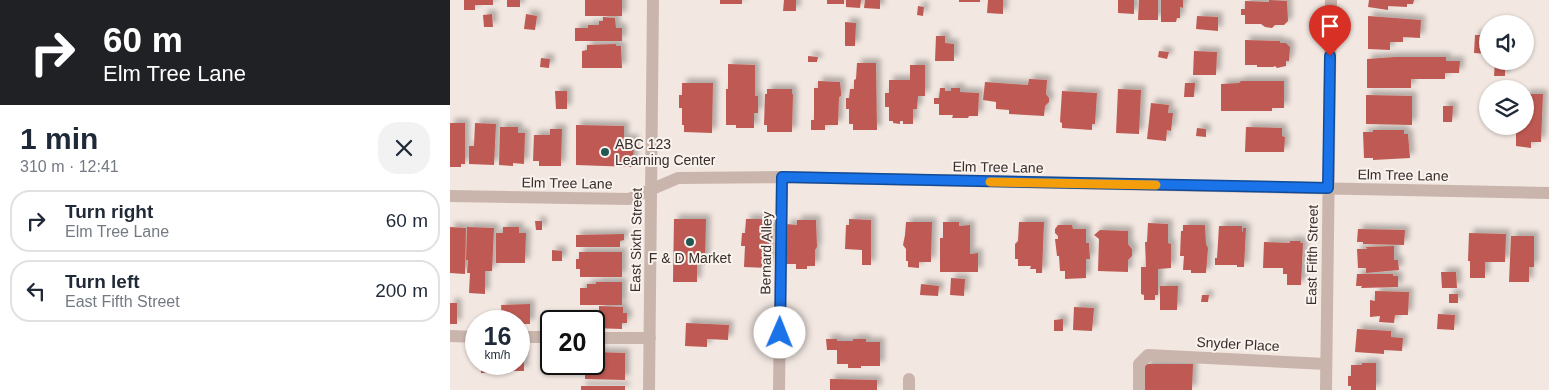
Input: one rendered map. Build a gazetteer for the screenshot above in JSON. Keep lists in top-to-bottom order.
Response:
{
  "streets": {
    "street": [
      "Elm Tree Lane",
      "East Sixth Street",
      "Bernard Alley",
      "East Fifth Street",
      "Snyder Place"
    ]
  },
  "crossings": [
    ["Elm Tree Lane", "East Sixth Street"],
    ["Elm Tree Lane", "Bernard Alley"],
    ["Elm Tree Lane", "East Fifth Street"],
    ["East Fifth Street", "Snyder Place"]
  ],
  "places": ["ABC 123 Learning Center", "F & D Market"],
  "page": {
    "turn": ["60 m", "Elm Tree Lane"],
    "heading": ["1 min", "310 m · 12:41"],
    "list": [
      {
        "name": "Turn right",
        "note": "Elm Tree Lane",
        "value": "60 m"
      },
      {
        "name": "Turn left",
        "note": "East Fifth Street",
        "value": "200 m"
      }
    ],
    "speed": "16 km/h",
    "limit": "20"
  }
}
